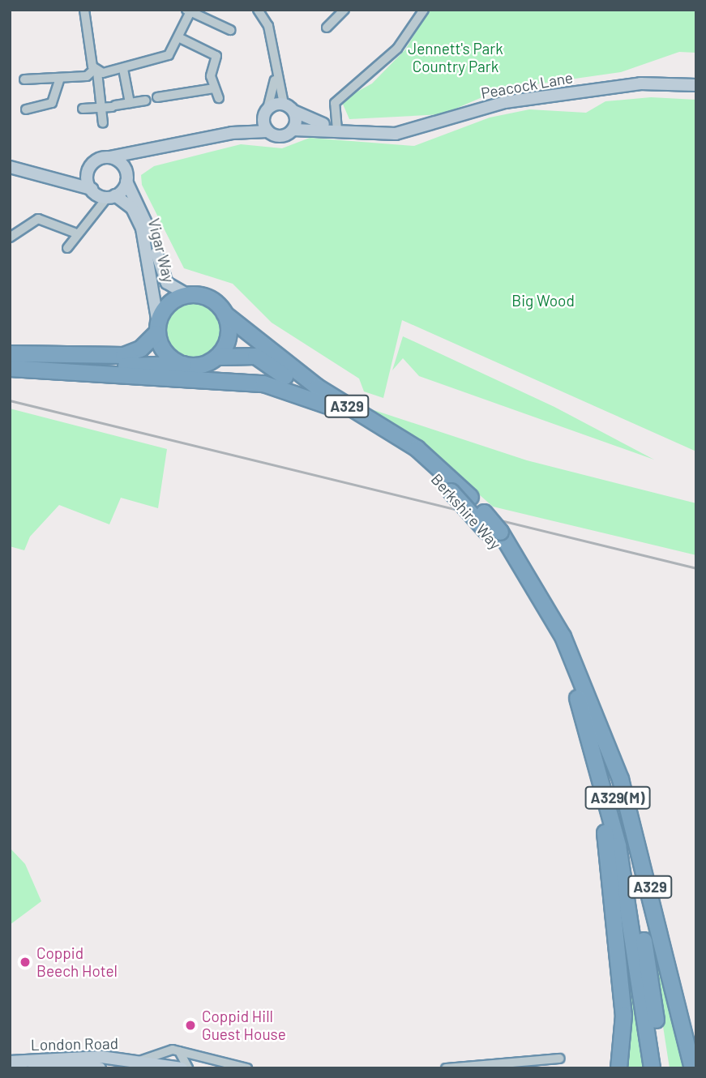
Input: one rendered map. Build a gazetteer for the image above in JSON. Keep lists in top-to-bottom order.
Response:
{
  "streets": {
    "highway": ["A329", "Berkshire Way", "A329(M)"],
    "street": ["Peacock Lane", "Vigar Way", "London Road"]
  },
  "crossings": [
    ["Vigar Way", "A329"],
    ["Vigar Way", "Berkshire Way"],
    ["A329", "Berkshire Way"],
    ["A329", "A329(M)"],
    ["Berkshire Way", "A329(M)"]
  ],
  "parks": ["Jennett's Park Country Park", "Big Wood"],
  "places": ["Coppid Beech Hotel", "Coppid Hill Guest House"]
}
